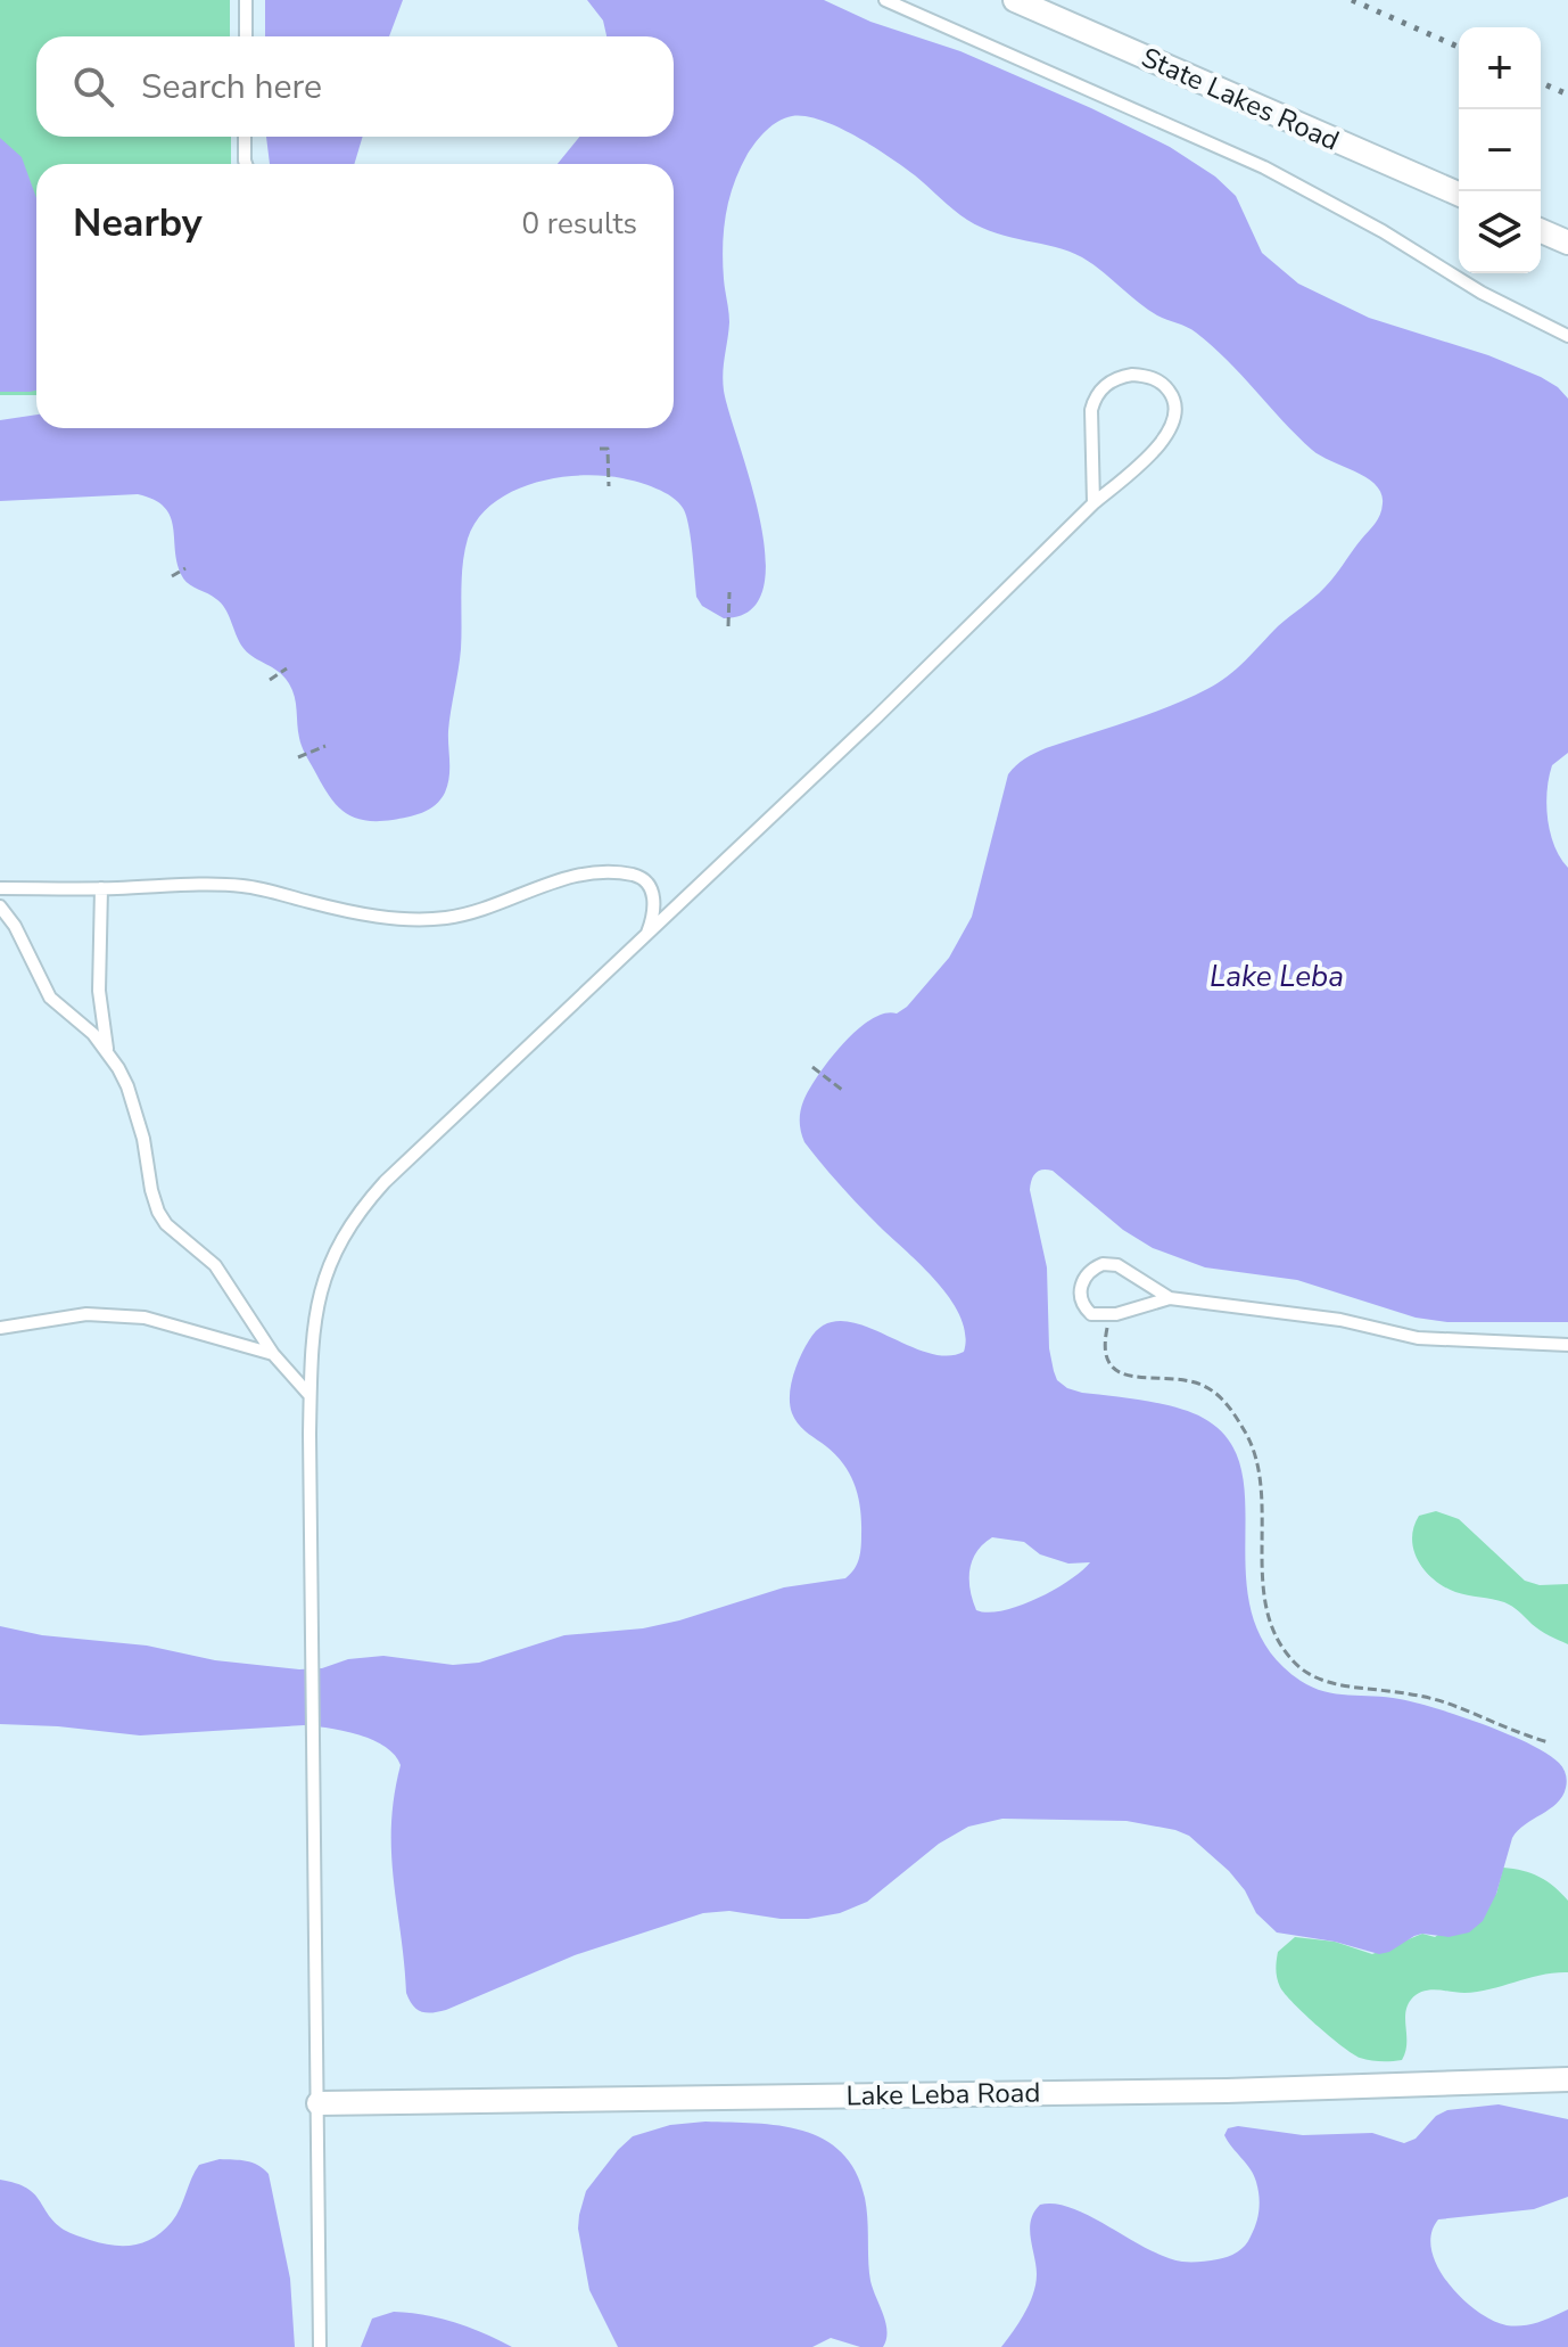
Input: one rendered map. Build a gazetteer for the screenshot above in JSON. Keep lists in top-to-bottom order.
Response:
{
  "streets": {
    "street": ["State Lakes Road", "Lake Leba Road"]
  },
  "water": ["Lake Leba"],
  "page": {
    "map_buttons": ["+", "−"],
    "search": "Search here",
    "heading": ["Nearby", "0 results"]
  }
}
